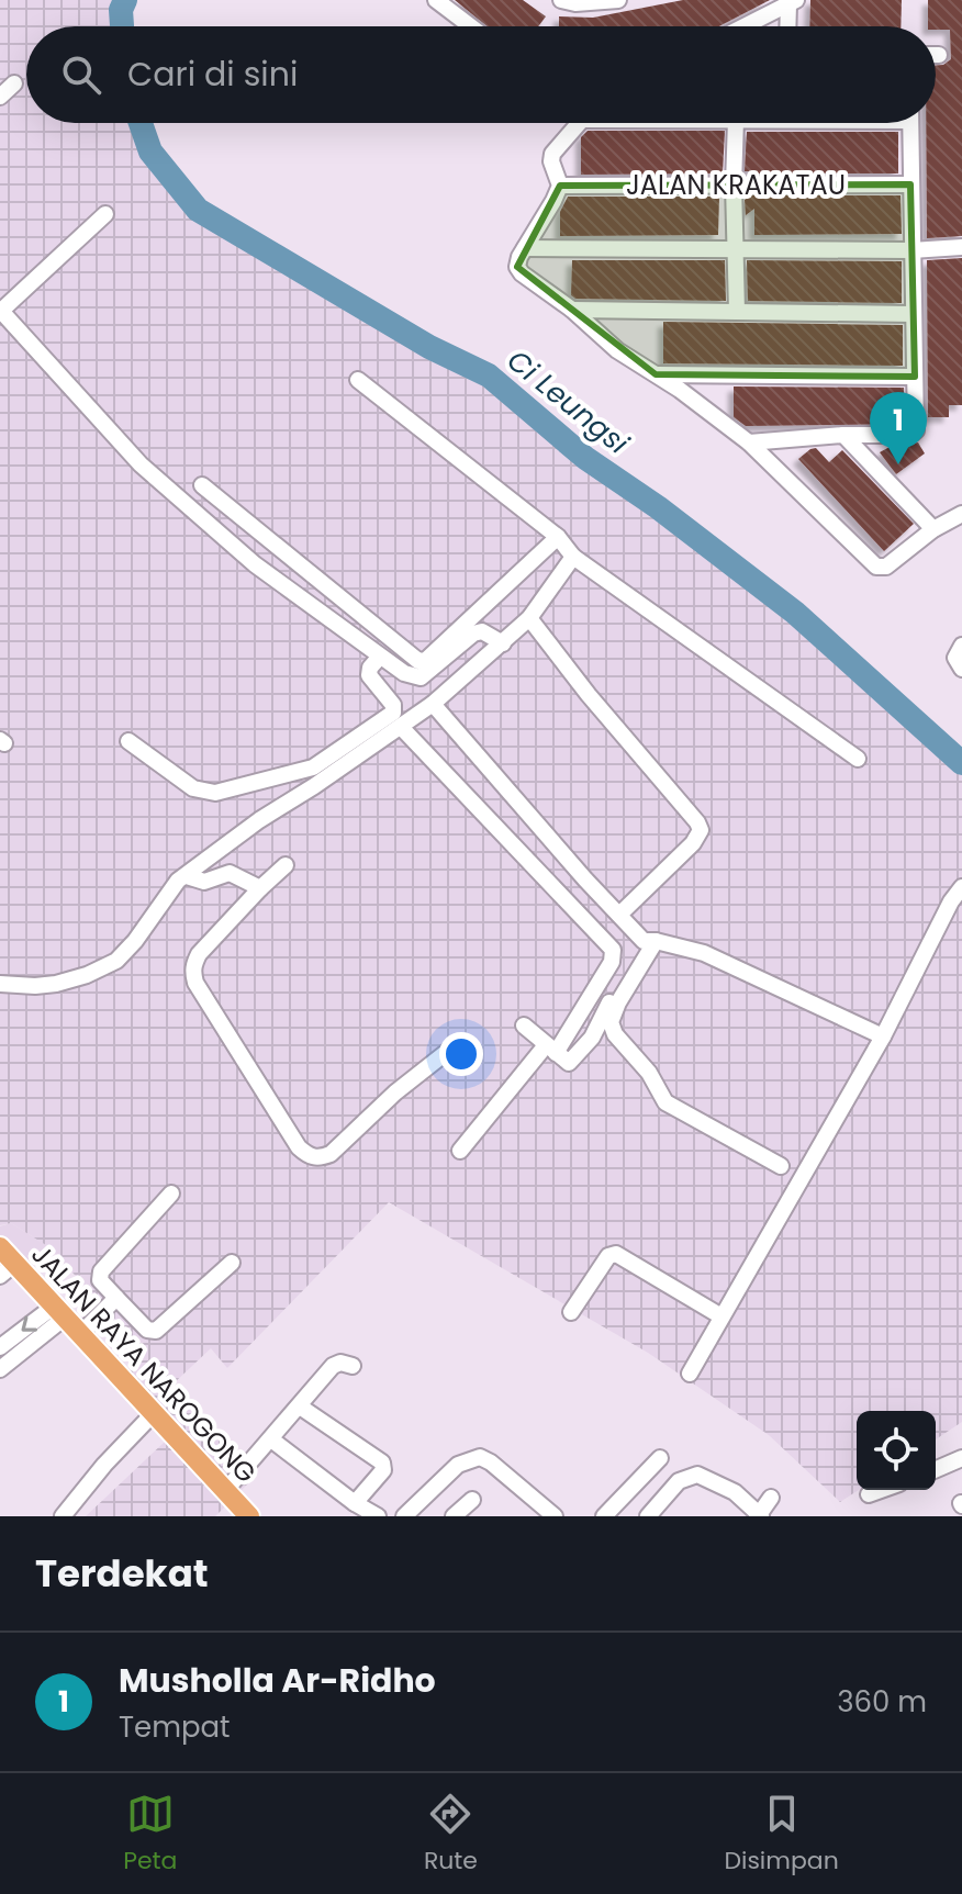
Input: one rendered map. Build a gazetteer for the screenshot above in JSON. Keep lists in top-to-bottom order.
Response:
{
  "streets": {
    "main road": ["JALAN RAYA NAROGONG"],
    "street": ["JALAN KRAKATAU"]
  },
  "water": ["Ci Leungsi"],
  "page": {
    "search": "Cari di sini",
    "pins": "1",
    "heading": "Terdekat",
    "list": [
      {
        "mark": "1",
        "name": "Musholla Ar-Ridho",
        "note": "Tempat",
        "value": "360 m"
      }
    ],
    "nav": ["Peta", "Rute", "Disimpan"]
  }
}
